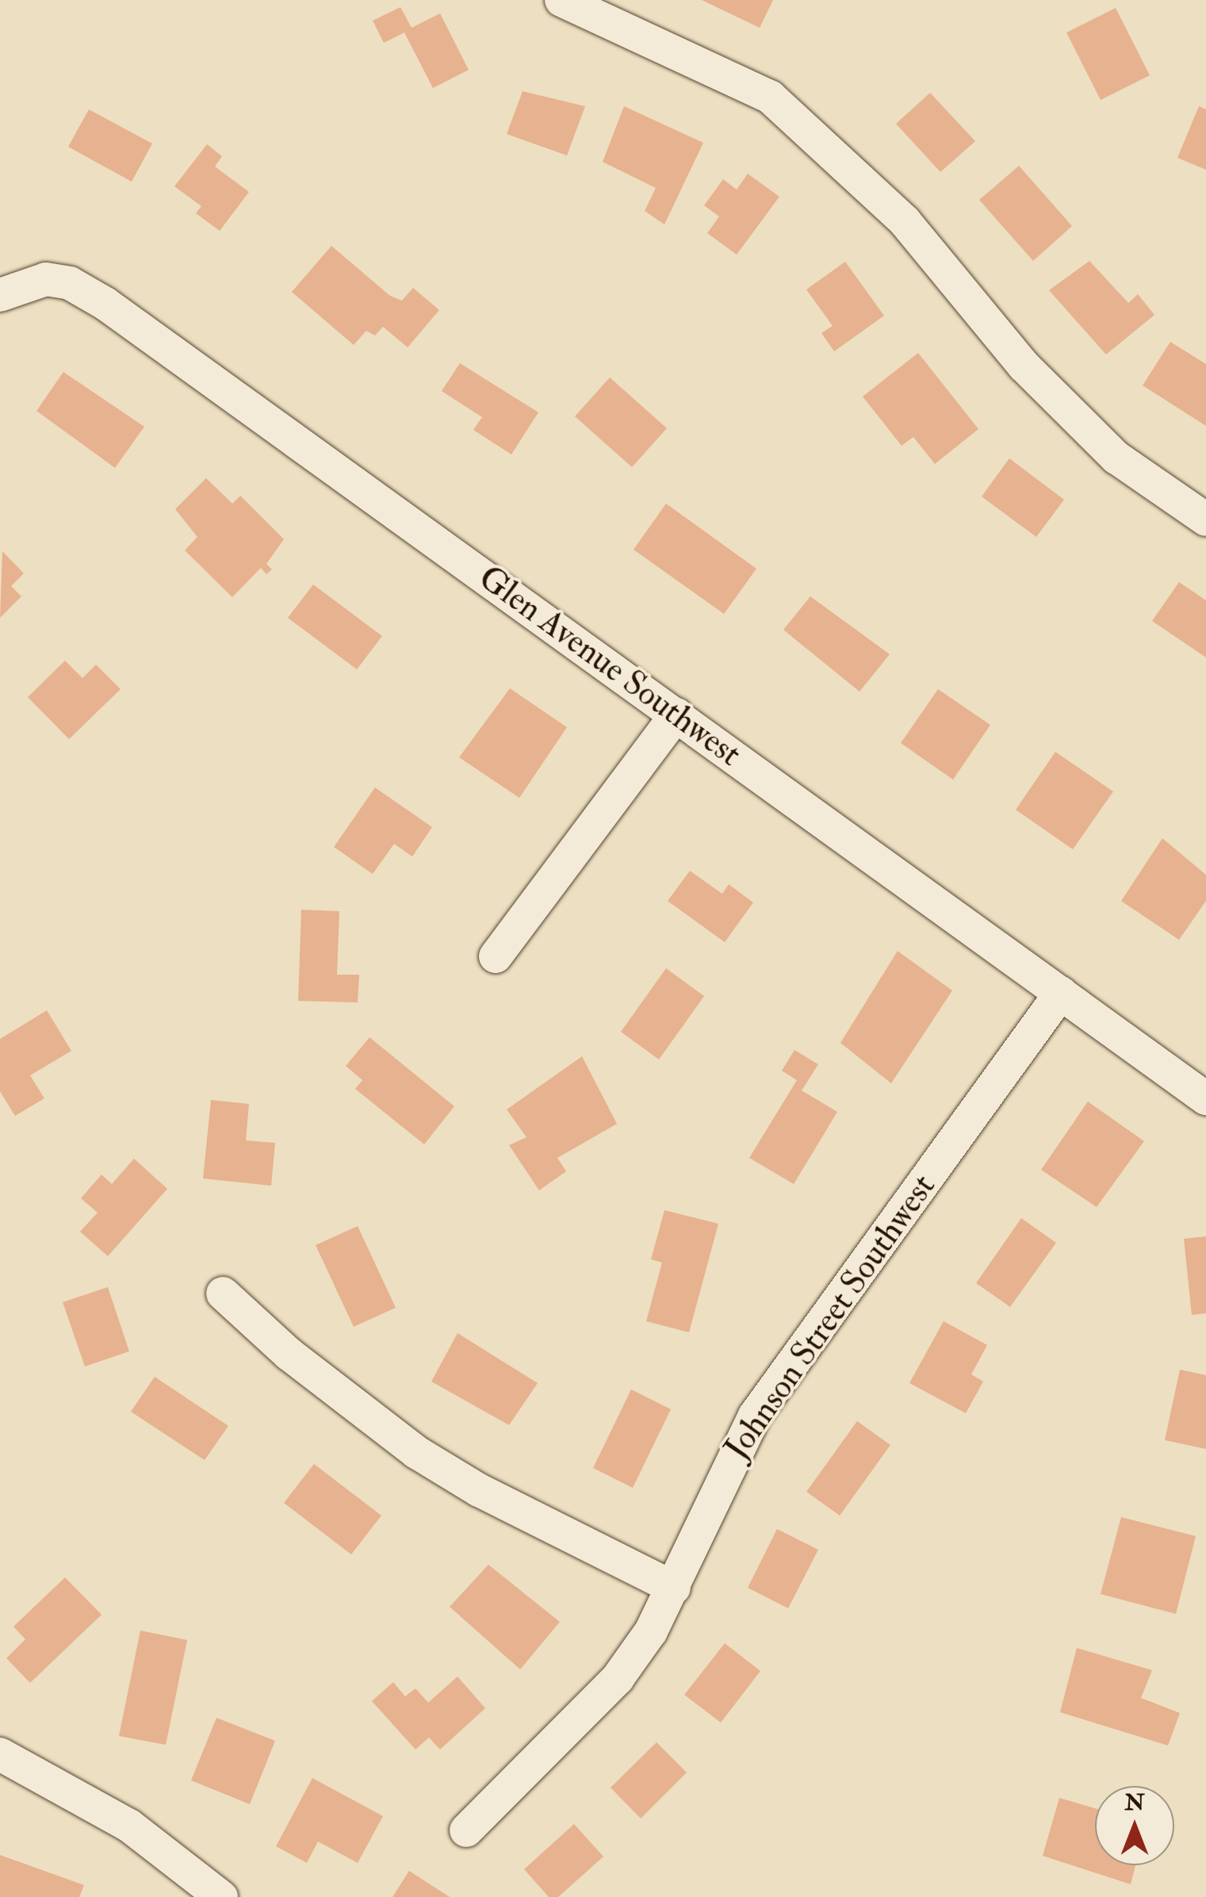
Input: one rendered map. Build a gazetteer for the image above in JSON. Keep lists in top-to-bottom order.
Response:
{
  "streets": {
    "street": ["Glen Avenue Southwest", "Johnson Street Southwest"]
  },
  "crossings": [
    ["Glen Avenue Southwest", "Johnson Street Southwest"]
  ],
  "north": "top"
}
